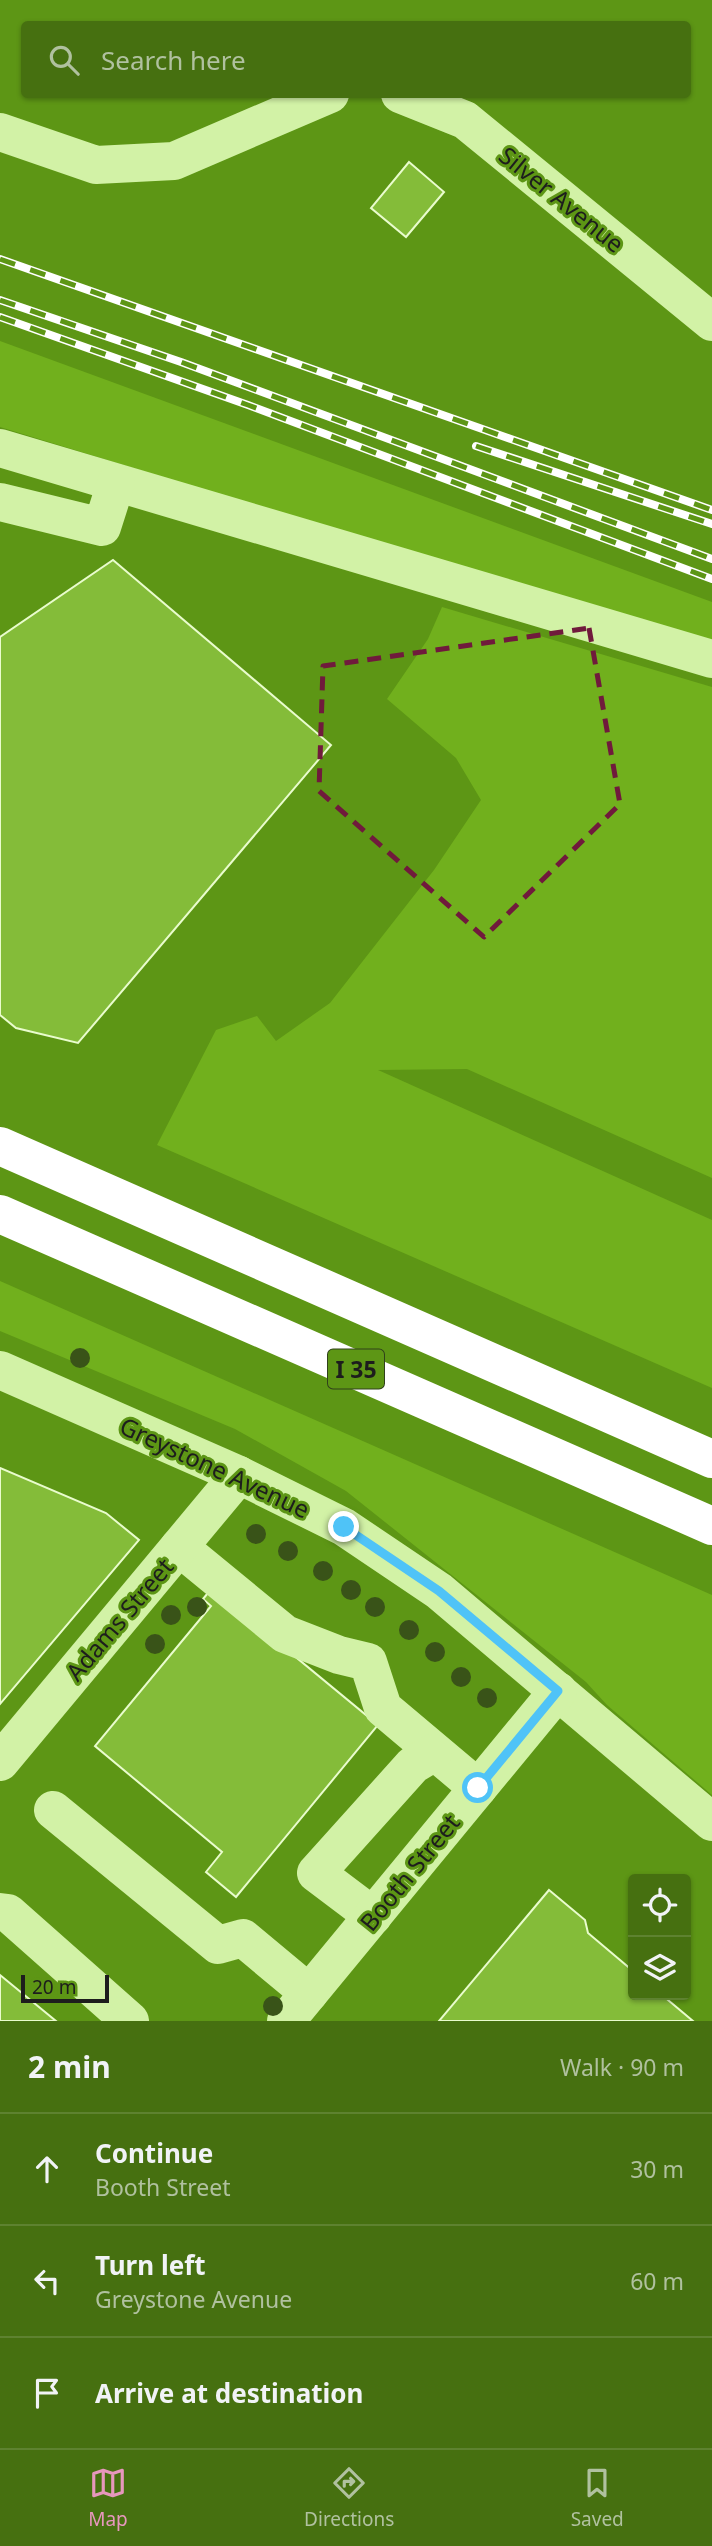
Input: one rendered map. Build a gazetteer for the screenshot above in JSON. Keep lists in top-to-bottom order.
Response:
{
  "streets": {
    "highway": ["I 35"],
    "street": [
      "Silver Avenue",
      "Greystone Avenue",
      "Adams Street",
      "Booth Street"
    ]
  },
  "crossings": [
    ["Greystone Avenue", "Adams Street"],
    ["Greystone Avenue", "Booth Street"]
  ],
  "scale_bar": "20 m",
  "page": {
    "search": "Search here",
    "scale": "20 m",
    "heading": ["2 min", "Walk · 90 m"],
    "list": [
      ["Continue", "Booth Street", "30 m"],
      ["Turn left", "Greystone Avenue", "60 m"],
      "Arrive at destination"
    ],
    "nav": ["Map", "Directions", "Saved"]
  }
}
